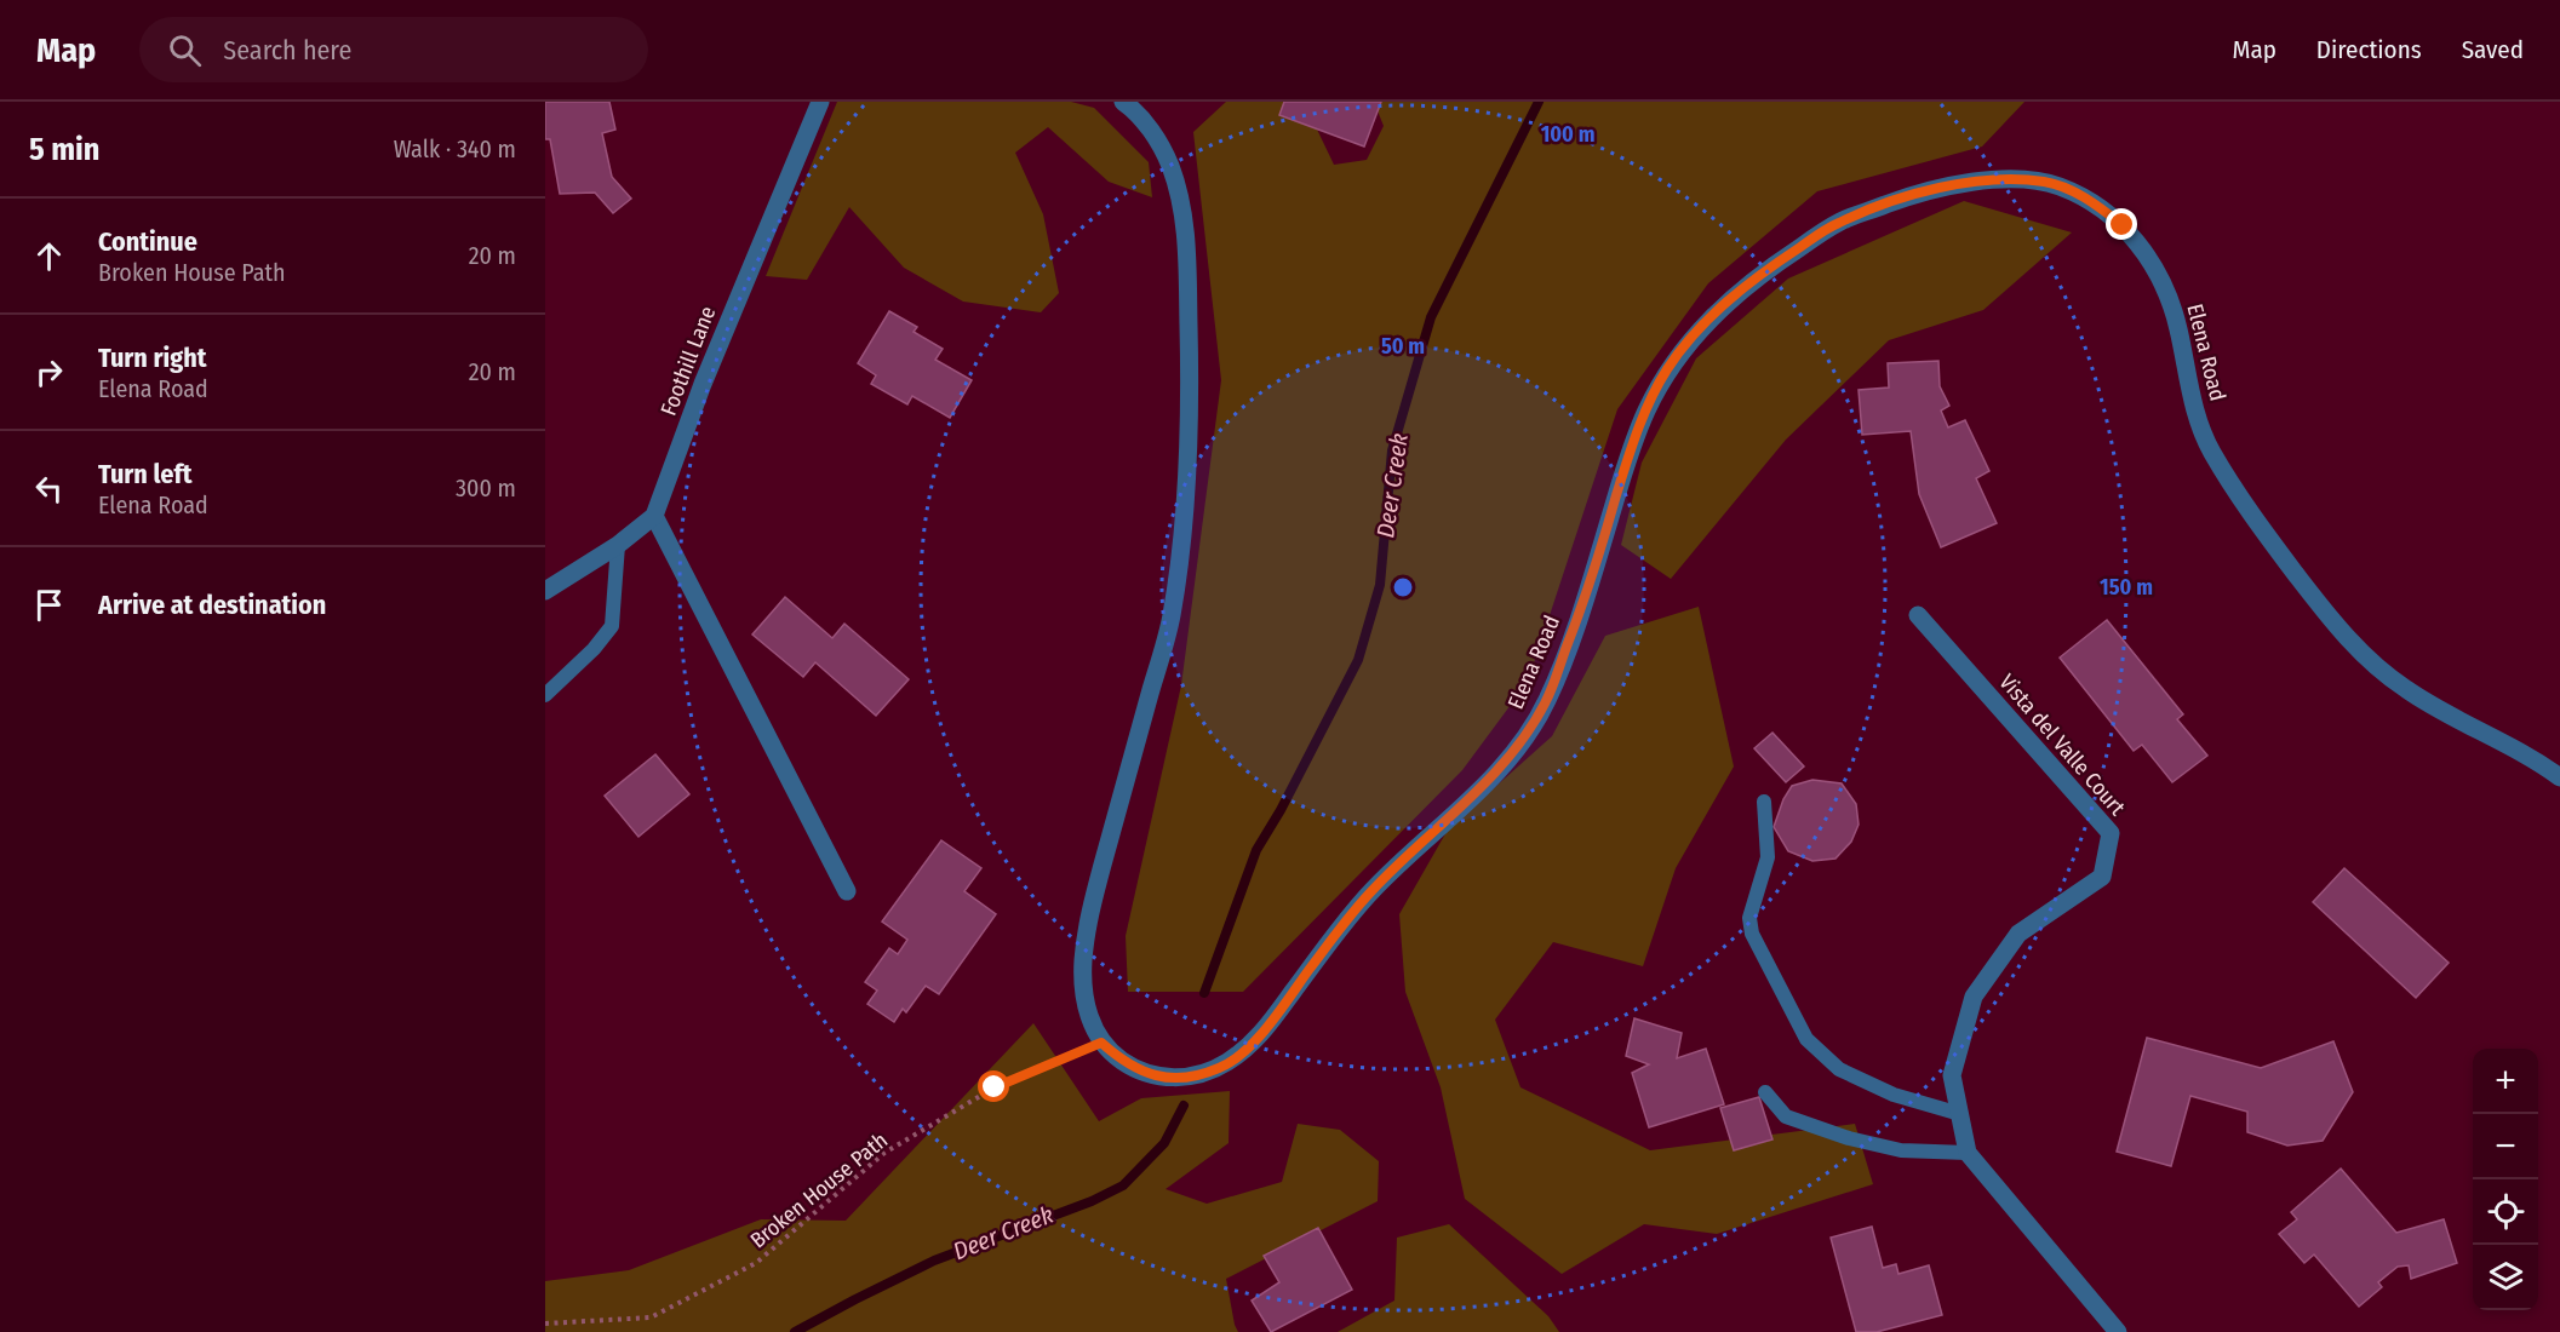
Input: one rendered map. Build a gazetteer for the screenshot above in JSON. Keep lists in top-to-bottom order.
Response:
{
  "streets": {
    "street": ["Elena Road", "Foothill Lane", "Vista del Valle Court"],
    "path": ["Broken House Path"]
  },
  "crossings": [
    ["Elena Road", "Broken House Path"]
  ],
  "water": ["Deer Creek"],
  "page": {
    "header": "Map",
    "search": "Search here",
    "nav": ["Map", "Directions", "Saved"],
    "heading": ["5 min", "Walk · 340 m"],
    "list": [
      ["Continue", "Broken House Path", "20 m"],
      ["Turn right", "Elena Road", "20 m"],
      ["Turn left", "Elena Road", "300 m"],
      "Arrive at destination"
    ],
    "map_buttons": ["+", "−"]
  },
  "rings": ["100 m", "50 m", "150 m"]
}
